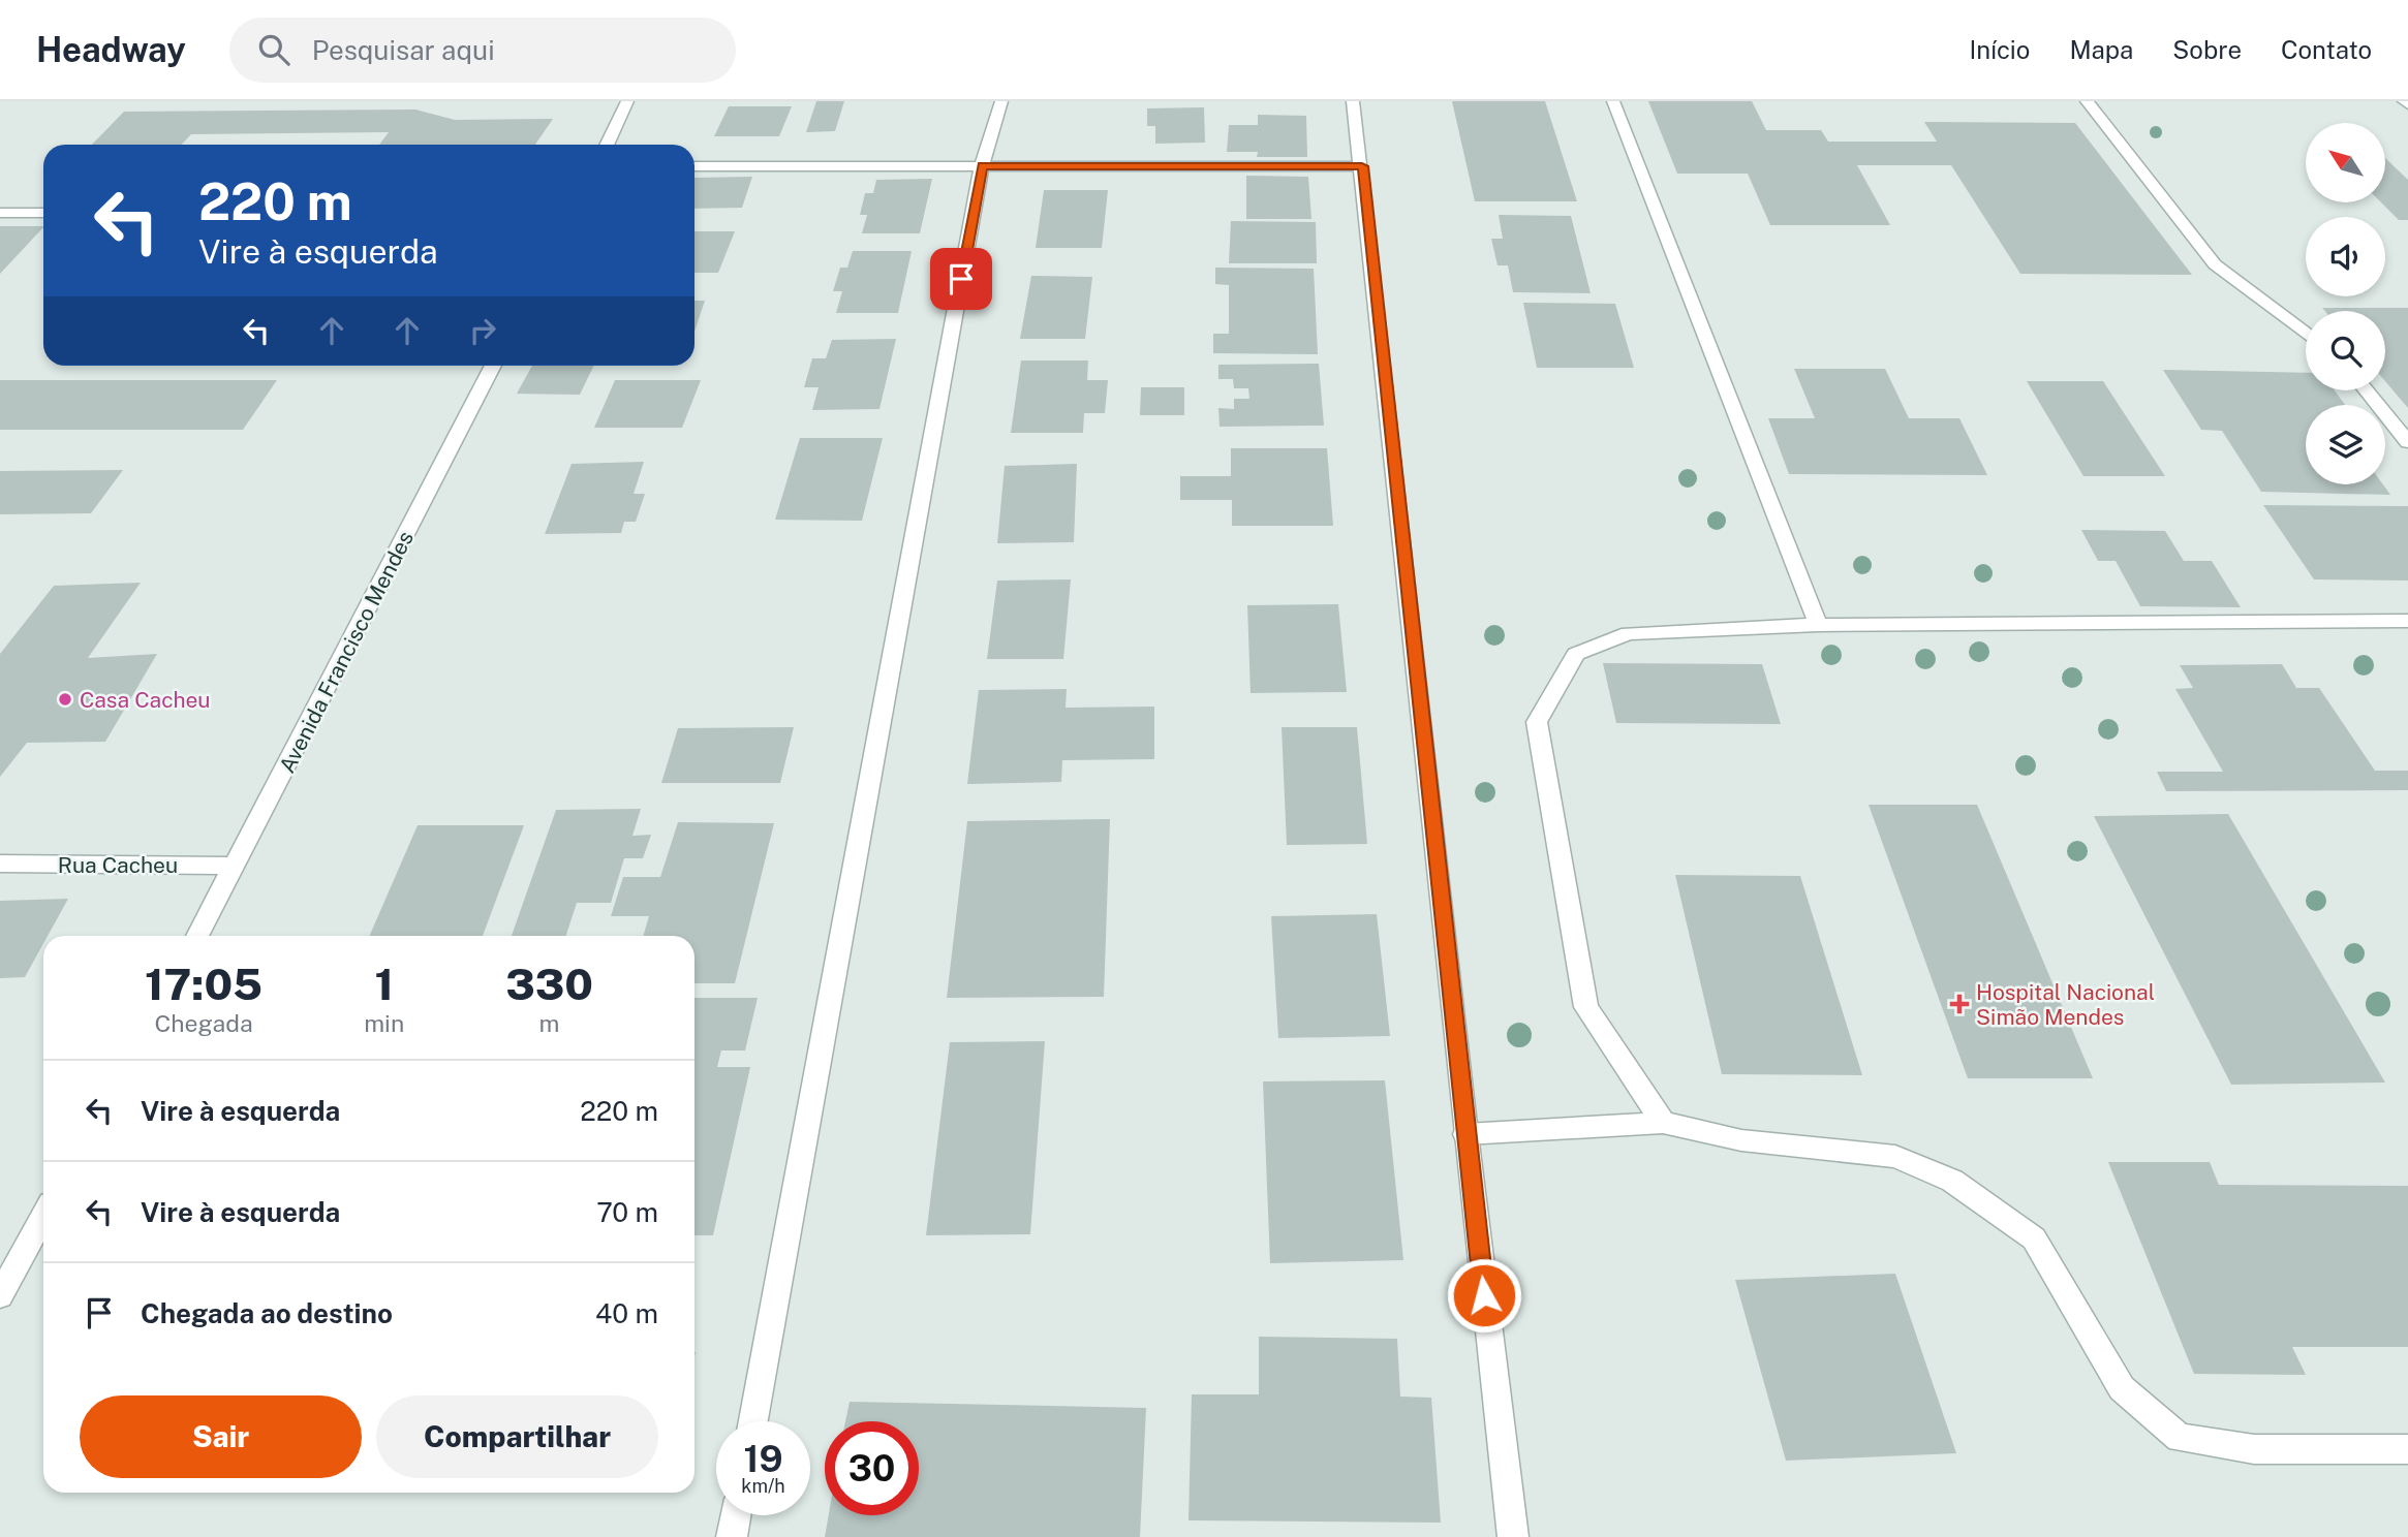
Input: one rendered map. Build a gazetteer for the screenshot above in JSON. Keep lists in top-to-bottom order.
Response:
{
  "streets": {
    "street": ["Avenida Francisco Mendes", "Rua Cacheu"]
  },
  "crossings": [
    ["Avenida Francisco Mendes", "Rua Cacheu"]
  ],
  "places": {
    "other": ["Casa Cacheu"],
    "health": ["Hospital Nacional Simão Mendes"]
  },
  "north": "top left",
  "page": {
    "header": "Headway",
    "search": "Pesquisar aqui",
    "nav": [
      "Início",
      "Mapa",
      "Sobre",
      "Contato"
    ],
    "turn": ["220 m", "Vire à esquerda"],
    "eta": [
      "17:05",
      "Chegada",
      "1",
      "min",
      "330",
      "m"
    ],
    "list": [
      {
        "name": "Vire à esquerda",
        "value": "220 m"
      },
      {
        "name": "Vire à esquerda",
        "value": "70 m"
      },
      {
        "name": "Chegada ao destino",
        "value": "40 m"
      }
    ],
    "buttons": ["Sair", "Compartilhar"],
    "speed": "19 km/h",
    "limit": "30"
  }
}
